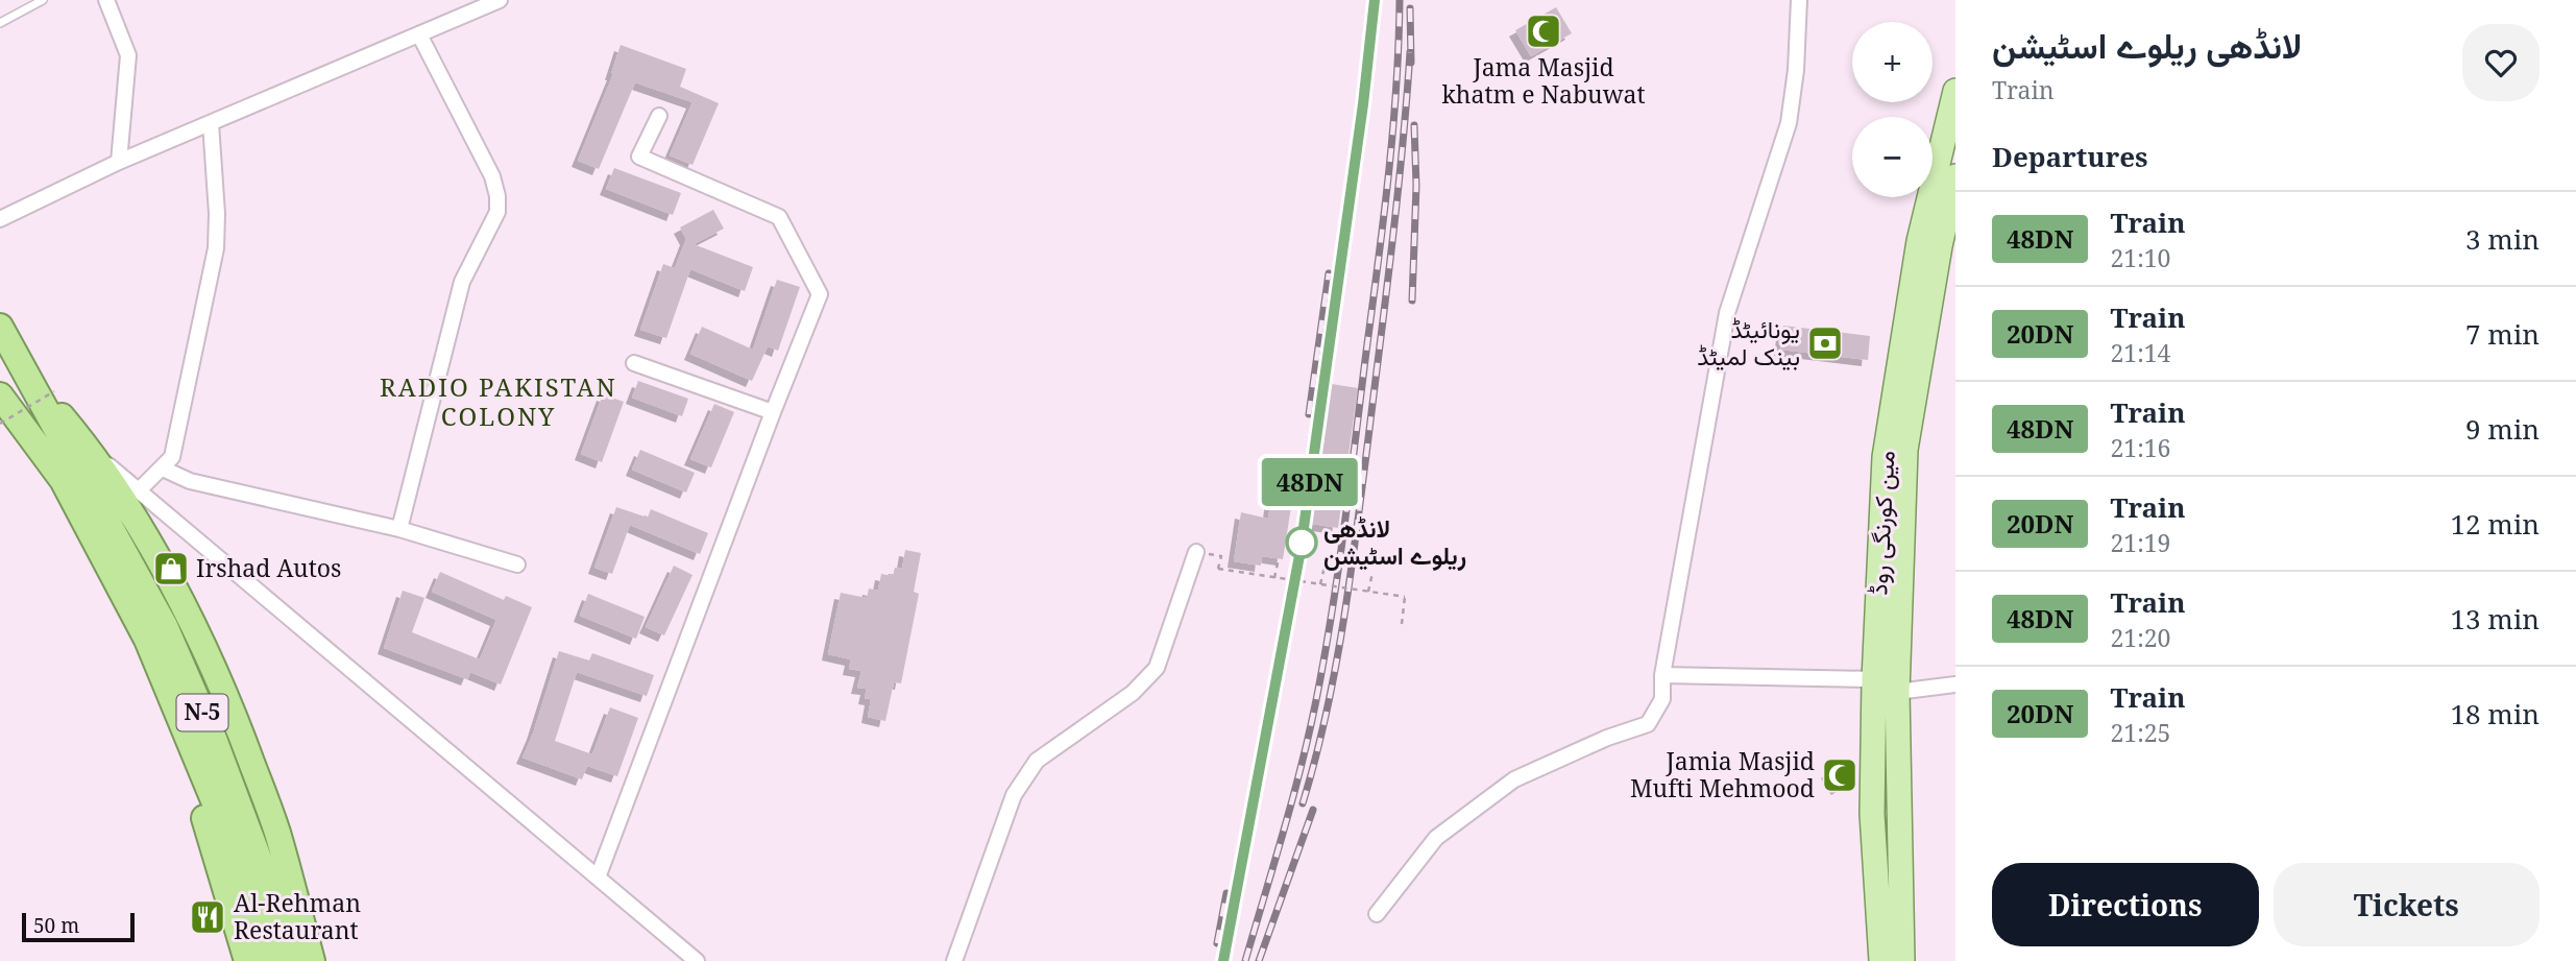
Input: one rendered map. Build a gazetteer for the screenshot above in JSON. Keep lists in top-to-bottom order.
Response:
{
  "streets": {
    "highway": ["N-5"],
    "main road": ["مین کورنگی روڈ"]
  },
  "districts": ["RADIO PAKISTAN COLONY"],
  "places": {
    "mosque": ["Jama Masjid khatm e Nabuwat", "Jamia Masjid Mufti Mehmood"],
    "bank": ["یونائیٹڈ بینک لمیٹڈ"],
    "other": ["لانڈھی ریلوے اسٹیشن"],
    "shop": ["Irshad Autos"],
    "restaurant": ["Al-Rehman Restaurant"]
  },
  "scale_bar": "50 m",
  "page": {
    "on_map": "48DN",
    "heading": [
      ["لانڈھی ریلوے اسٹیشن", "Train"],
      "Departures"
    ],
    "map_buttons": ["+", "−"],
    "list": [
      {
        "mark": "48DN",
        "name": "Train",
        "note": "21:10",
        "value": "3 min"
      },
      {
        "mark": "20DN",
        "name": "Train",
        "note": "21:14",
        "value": "7 min"
      },
      {
        "mark": "48DN",
        "name": "Train",
        "note": "21:16",
        "value": "9 min"
      },
      {
        "mark": "20DN",
        "name": "Train",
        "note": "21:19",
        "value": "12 min"
      },
      {
        "mark": "48DN",
        "name": "Train",
        "note": "21:20",
        "value": "13 min"
      },
      {
        "mark": "20DN",
        "name": "Train",
        "note": "21:25",
        "value": "18 min"
      }
    ],
    "buttons": ["Directions", "Tickets"],
    "scale": "50 m"
  }
}
